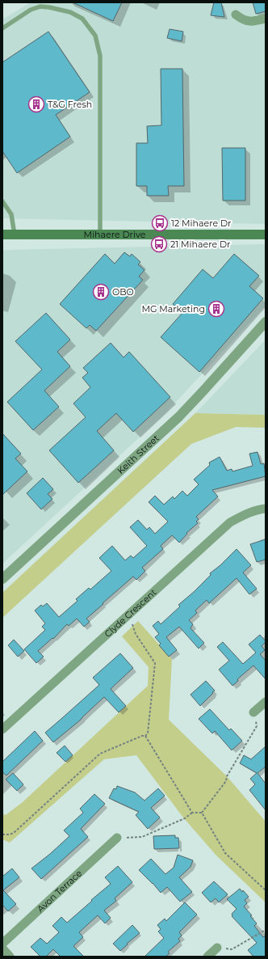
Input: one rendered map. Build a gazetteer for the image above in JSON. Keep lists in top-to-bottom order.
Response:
{
  "streets": {
    "main road": ["Mihaere Drive"],
    "street": ["Keith Street", "Clyde Crescent", "Avon Terrace"]
  },
  "places": {
    "building": ["T&G Fresh", "OBO", "MG Marketing"],
    "bus stop": ["12 Mihaere Dr", "21 Mihaere Dr"]
  }
}
